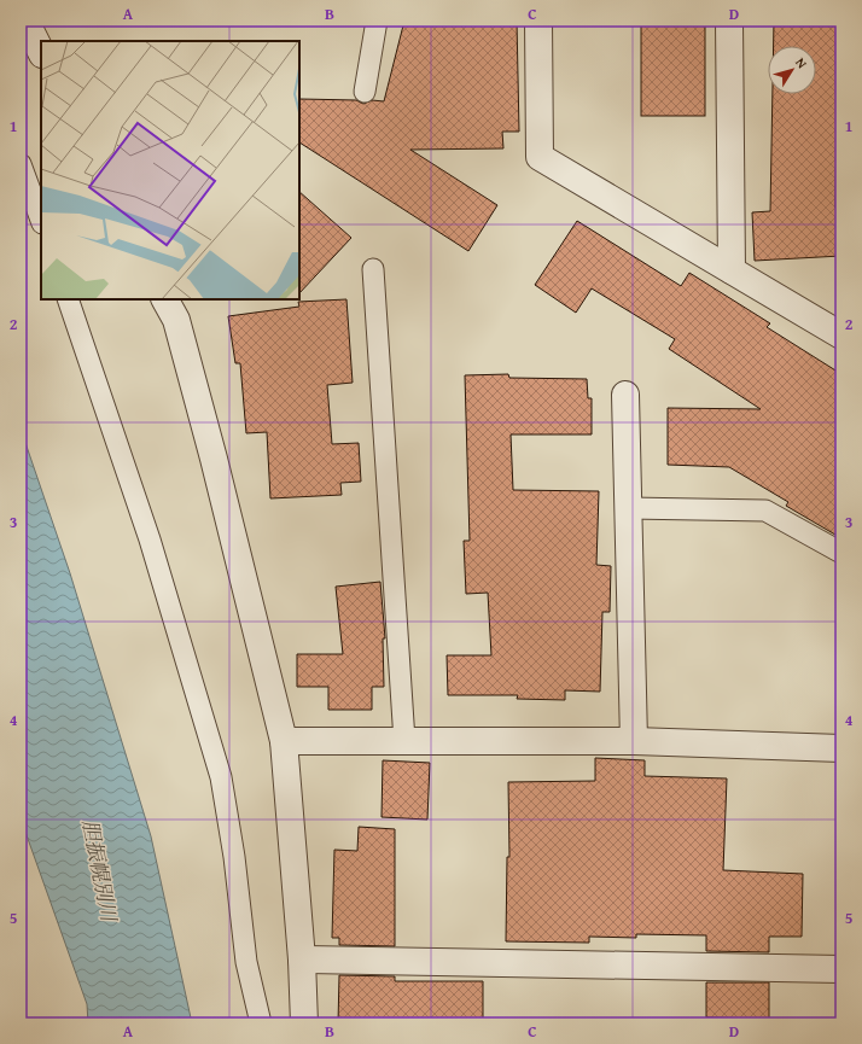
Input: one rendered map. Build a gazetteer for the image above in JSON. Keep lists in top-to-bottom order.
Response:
{
  "water": ["胆振幌別川"],
  "north": "top right",
  "grid": {
    "columns": [
      "A",
      "B",
      "C",
      "D"
    ],
    "rows": [
      "1",
      "2",
      "3",
      "4",
      "5"
    ]
  }
}
